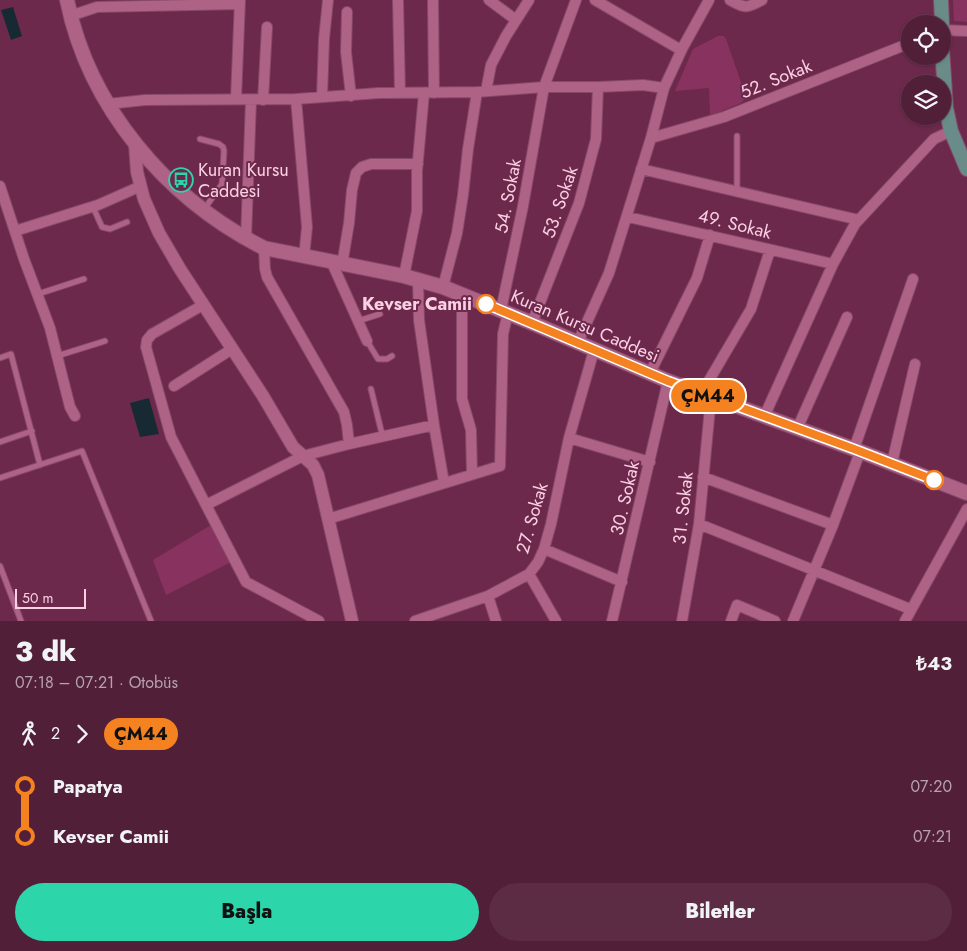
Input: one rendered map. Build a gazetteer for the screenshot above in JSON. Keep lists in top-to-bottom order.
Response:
{
  "streets": {
    "main road": ["Kuran Kursu Caddesi"],
    "street": [
      "52. Sokak",
      "54. Sokak",
      "53. Sokak",
      "49. Sokak",
      "30. Sokak",
      "31. Sokak",
      "27. Sokak"
    ]
  },
  "crossings": [
    ["54. Sokak", "Kuran Kursu Caddesi"],
    ["53. Sokak", "Kuran Kursu Caddesi"],
    ["Kuran Kursu Caddesi", "30. Sokak"],
    ["Kuran Kursu Caddesi", "31. Sokak"],
    ["Kuran Kursu Caddesi", "27. Sokak"]
  ],
  "places": {
    "bus stop": ["Kuran Kursu Caddesi"],
    "other": ["Kevser Camii"]
  },
  "lines": ["bus line ÇM44"],
  "scale_bar": "50 m",
  "page": {
    "on_map": "ÇM44",
    "scale": "50 m",
    "heading": ["3 dk", "07:18 – 07:21 · Otobüs", "₺43"],
    "legs": ["2", "ÇM44"],
    "list": [
      {
        "name": "Papatya",
        "value": "07:20"
      },
      {
        "name": "Kevser Camii",
        "value": "07:21"
      }
    ],
    "buttons": ["Başla", "Biletler"]
  }
}
